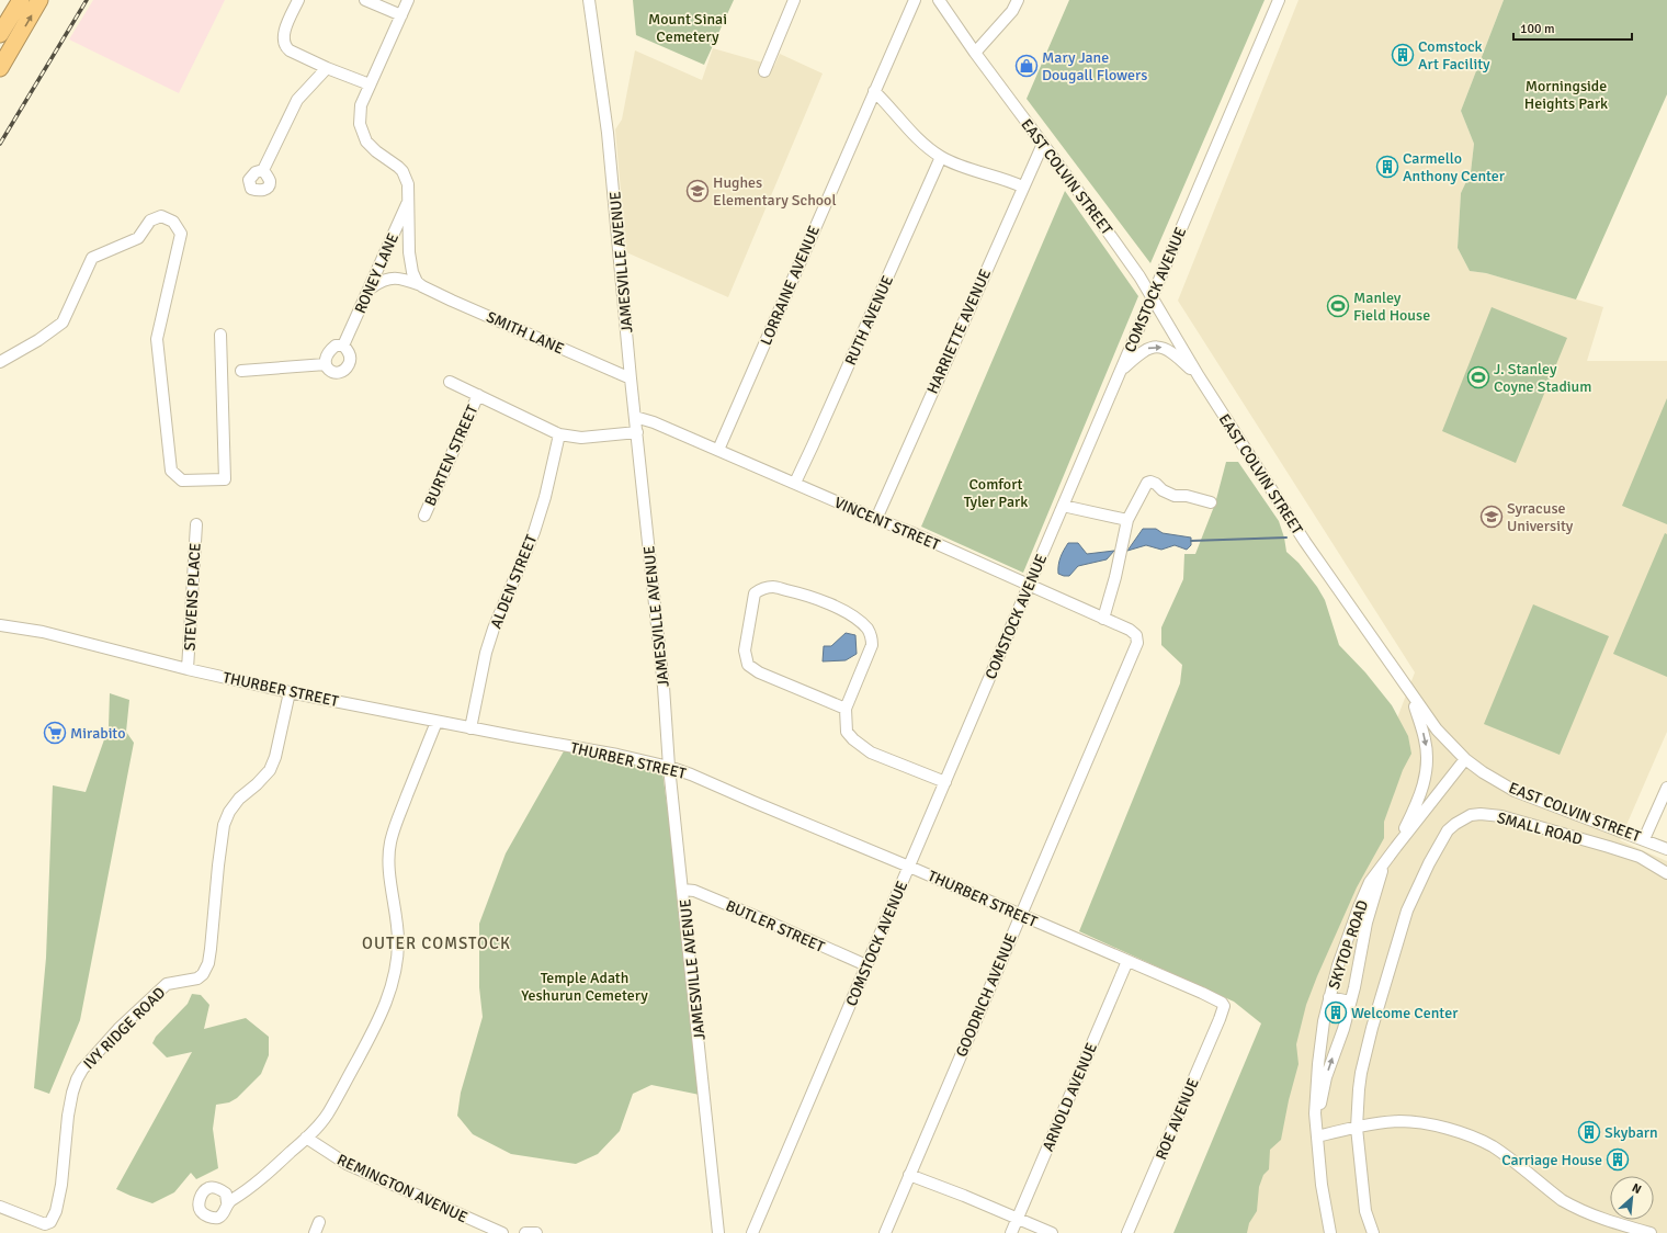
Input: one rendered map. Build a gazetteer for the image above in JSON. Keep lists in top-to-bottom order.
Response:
{
  "streets": {
    "street": [
      "EAST COLVIN STREET",
      "JAMESVILLE AVENUE",
      "RONEY LANE",
      "LORRAINE AVENUE",
      "COMSTOCK AVENUE",
      "RUTH AVENUE",
      "HARRIETTE AVENUE",
      "SMITH LANE",
      "BURTEN STREET",
      "VINCENT STREET",
      "ALDEN STREET",
      "STEVENS PLACE",
      "THURBER STREET",
      "SMALL ROAD",
      "BUTLER STREET",
      "SKYTOP ROAD",
      "GOODRICH AVENUE",
      "IVY RIDGE ROAD",
      "ARNOLD AVENUE",
      "ROE AVENUE",
      "REMINGTON AVENUE"
    ]
  },
  "crossings": [
    ["EAST COLVIN STREET", "COMSTOCK AVENUE"],
    ["EAST COLVIN STREET", "HARRIETTE AVENUE"],
    ["EAST COLVIN STREET", "SKYTOP ROAD"],
    ["JAMESVILLE AVENUE", "SMITH LANE"],
    ["JAMESVILLE AVENUE", "VINCENT STREET"],
    ["JAMESVILLE AVENUE", "THURBER STREET"],
    ["JAMESVILLE AVENUE", "BUTLER STREET"],
    ["RONEY LANE", "SMITH LANE"],
    ["LORRAINE AVENUE", "VINCENT STREET"],
    ["COMSTOCK AVENUE", "VINCENT STREET"],
    ["COMSTOCK AVENUE", "THURBER STREET"],
    ["COMSTOCK AVENUE", "BUTLER STREET"],
    ["RUTH AVENUE", "VINCENT STREET"],
    ["HARRIETTE AVENUE", "VINCENT STREET"],
    ["VINCENT STREET", "GOODRICH AVENUE"],
    ["ALDEN STREET", "THURBER STREET"],
    ["STEVENS PLACE", "THURBER STREET"],
    ["THURBER STREET", "GOODRICH AVENUE"],
    ["THURBER STREET", "IVY RIDGE ROAD"],
    ["THURBER STREET", "ARNOLD AVENUE"],
    ["THURBER STREET", "ROE AVENUE"]
  ],
  "districts": ["OUTER COMSTOCK"],
  "parks": [
    "Mount Sinai Cemetery",
    "Morningside Heights Park",
    "Comfort Tyler Park",
    "Temple Adath Yeshurun Cemetery"
  ],
  "places": {
    "building": [
      "Comstock Art Facility",
      "Carmello Anthony Center",
      "Welcome Center",
      "Skybarn",
      "Carriage House"
    ],
    "shop": ["Mary Jane Dougall Flowers"],
    "school or university": ["Hughes Elementary School", "Syracuse University"],
    "sports": ["Manley Field House", "J. Stanley Coyne Stadium"],
    "supermarket": ["Mirabito"]
  },
  "scale_bar": "100 m",
  "north": "top right"
}
